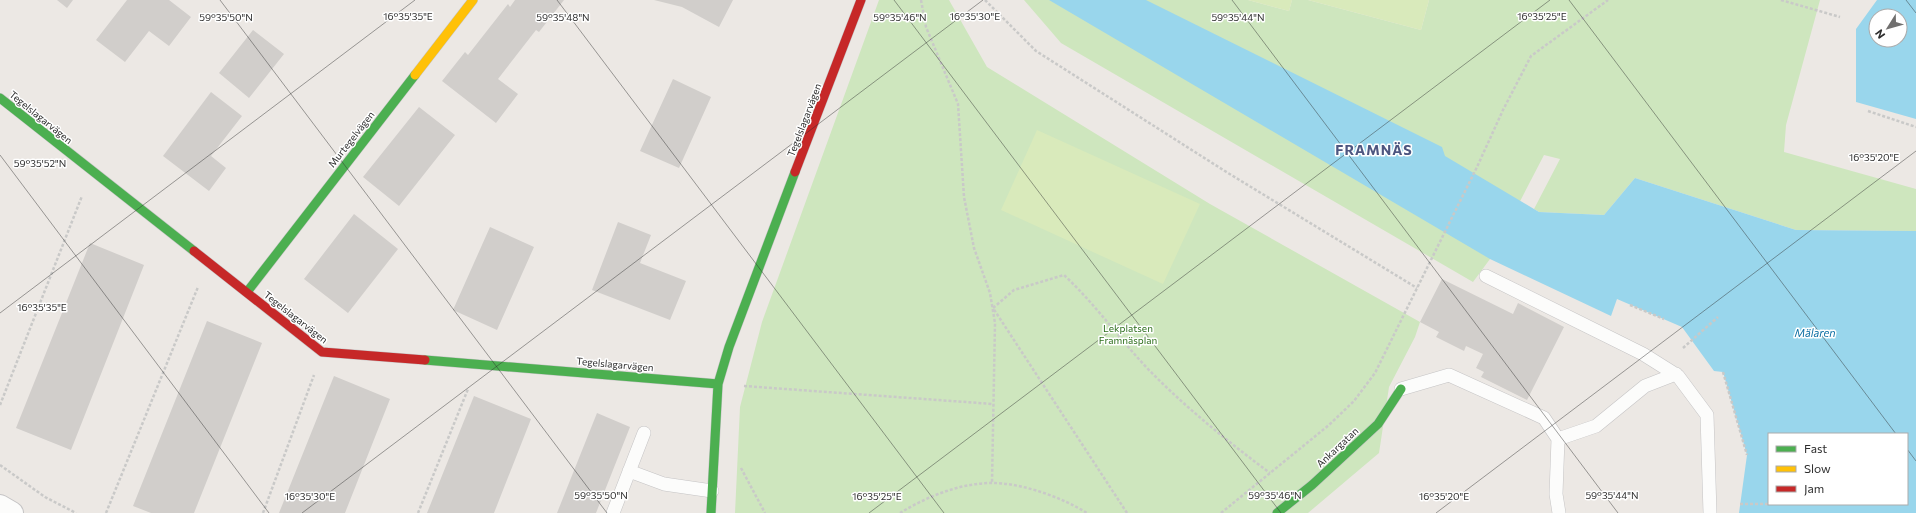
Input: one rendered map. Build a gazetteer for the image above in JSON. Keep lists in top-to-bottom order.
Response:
{
  "streets": {
    "street": ["Tegelslagarvägen", "Murtegelvägen", "Ankargatan"]
  },
  "crossings": [
    ["Tegelslagarvägen", "Murtegelvägen"]
  ],
  "districts": ["FRAMNÄS"],
  "water": ["Mälaren"],
  "parks": ["Lekplatsen Framnäsplan"],
  "legend": ["Fast", "Slow", "Jam"],
  "north": "bottom left",
  "coordinates": [
    "16°35'35\"E",
    "16°35'30\"E",
    "16°35'25\"E",
    "59°35'50\"N",
    "59°35'48\"N",
    "59°35'46\"N",
    "59°35'44\"N",
    "16°35'20\"E",
    "59°35'52\"N"
  ]
}
